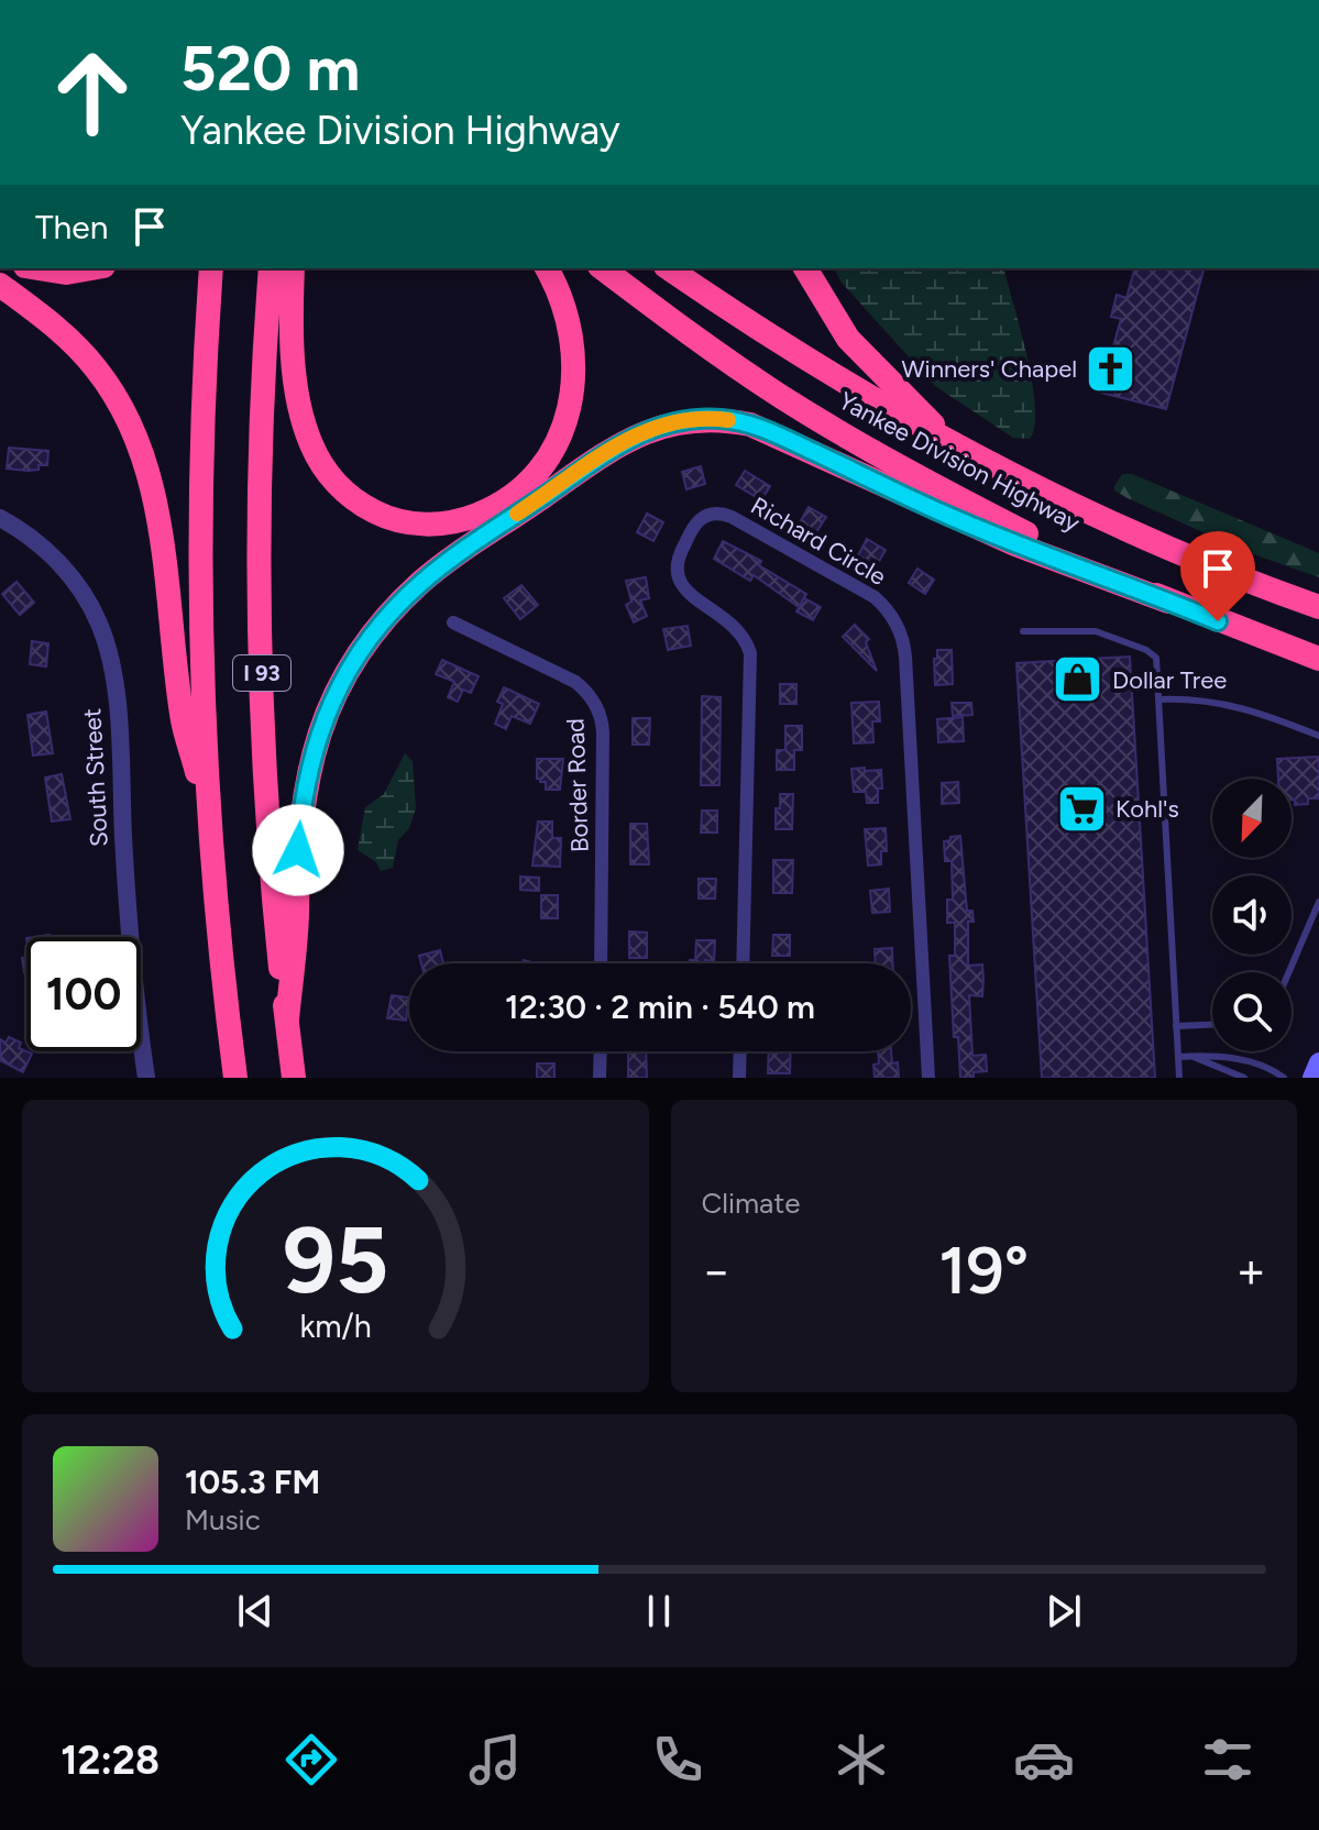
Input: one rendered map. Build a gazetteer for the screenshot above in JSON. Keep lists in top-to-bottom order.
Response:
{
  "streets": {
    "highway": ["Yankee Division Highway", "I 93"],
    "street": ["Richard Circle", "South Street", "Border Road"]
  },
  "places": {
    "church": ["Winners' Chapel"],
    "shop": ["Dollar Tree"],
    "supermarket": ["Kohl's"]
  },
  "north": "bottom left",
  "page": {
    "turn": ["520 m", "Yankee Division Highway"],
    "then": "Then",
    "limit": "100",
    "trip": "12:30 · 2 min · 540 m",
    "tile": "Climate",
    "heat": ["−", "19°", "+"],
    "song": ["105.3 FM", "Music"],
    "tabs": "12:28",
    "gauge": ["95", "km/h"]
  }
}
